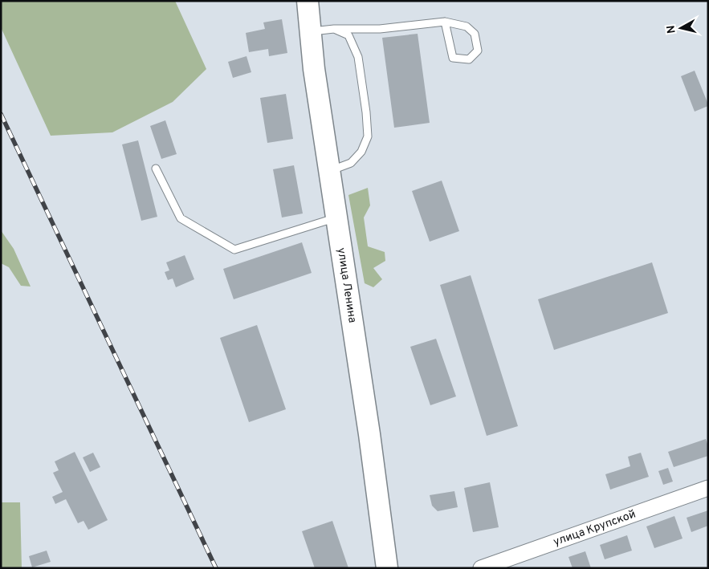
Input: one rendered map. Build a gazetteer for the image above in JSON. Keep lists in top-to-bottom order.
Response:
{
  "streets": {
    "street": ["улица Ленина", "улица Крупской"]
  },
  "north": "left"
}
